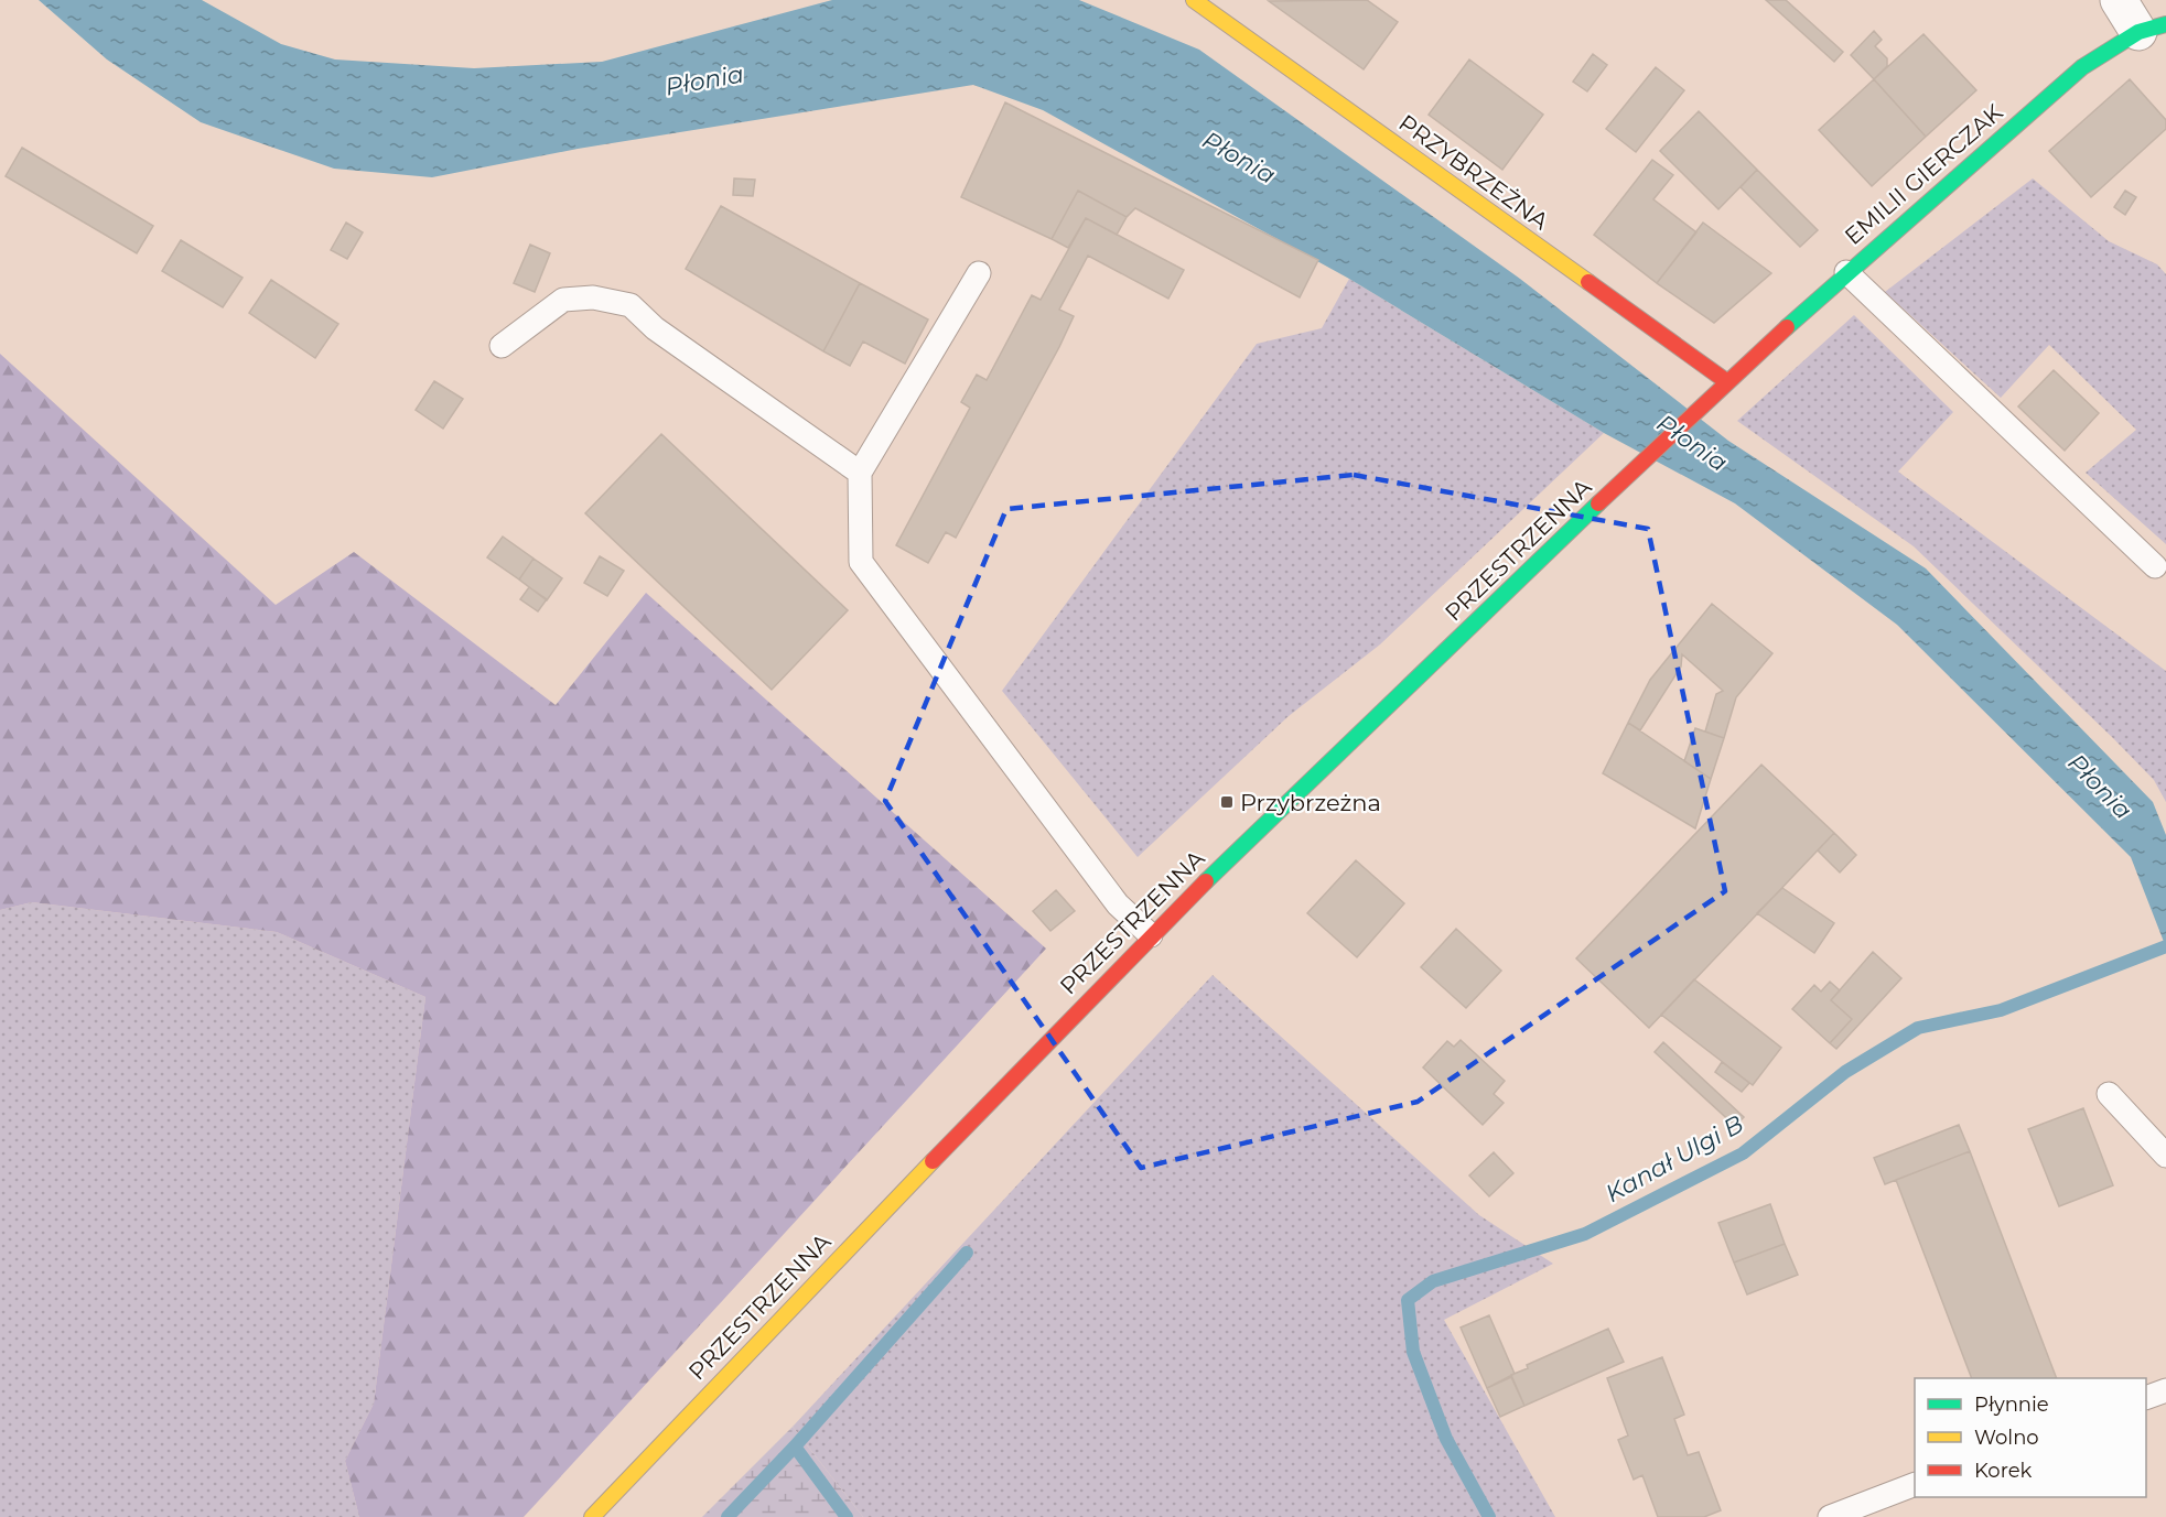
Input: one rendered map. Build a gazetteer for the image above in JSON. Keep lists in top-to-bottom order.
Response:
{
  "streets": {
    "street": ["PRZYBRZEŻNA", "EMILII GIERCZAK", "PRZESTRZENNA"]
  },
  "crossings": [
    ["PRZYBRZEŻNA", "EMILII GIERCZAK"],
    ["PRZYBRZEŻNA", "PRZESTRZENNA"],
    ["EMILII GIERCZAK", "PRZESTRZENNA"]
  ],
  "water": ["Płonia", "Kanał Ulgi B"],
  "places": {
    "transit": ["Przybrzeżna"]
  },
  "legend": ["Płynnie", "Wolno", "Korek"]
}
